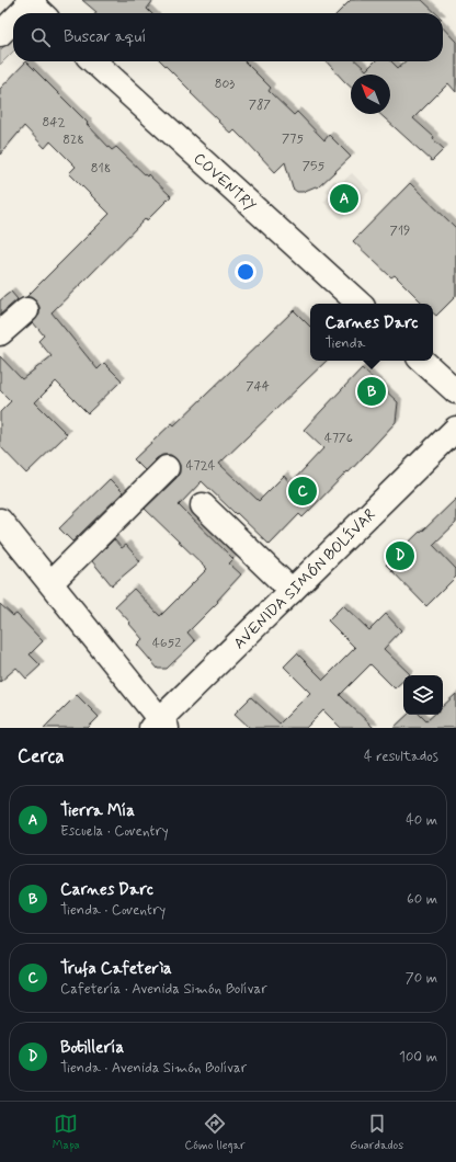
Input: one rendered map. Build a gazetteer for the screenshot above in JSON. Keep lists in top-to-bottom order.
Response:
{
  "streets": {
    "street": ["COVENTRY", "AVENIDA SIMÓN BOLÍVAR"]
  },
  "house_numbers": [
    "803",
    "787",
    "842",
    "775",
    "828",
    "755",
    "818",
    "719",
    "744",
    "4776",
    "4724",
    "4652"
  ],
  "north": "top left",
  "page": {
    "search": "Buscar aquí",
    "pins": [
      "A",
      "B",
      "C",
      "D"
    ],
    "popup": ["Carnes Darc", "Tienda"],
    "heading": ["Cerca", "4 resultados"],
    "list": [
      {
        "mark": "A",
        "name": "Tierra Mía",
        "note": "Escuela · Coventry",
        "value": "40 m"
      },
      {
        "mark": "B",
        "name": "Carnes Darc",
        "note": "Tienda · Coventry",
        "value": "60 m"
      },
      {
        "mark": "C",
        "name": "Trufa Cafeterìa",
        "note": "Cafetería · Avenida Simón Bolívar",
        "value": "70 m"
      },
      {
        "mark": "D",
        "name": "Botillería",
        "note": "Tienda · Avenida Simón Bolívar",
        "value": "100 m"
      }
    ],
    "nav": ["Mapa", "Cómo llegar", "Guardados"]
  }
}
